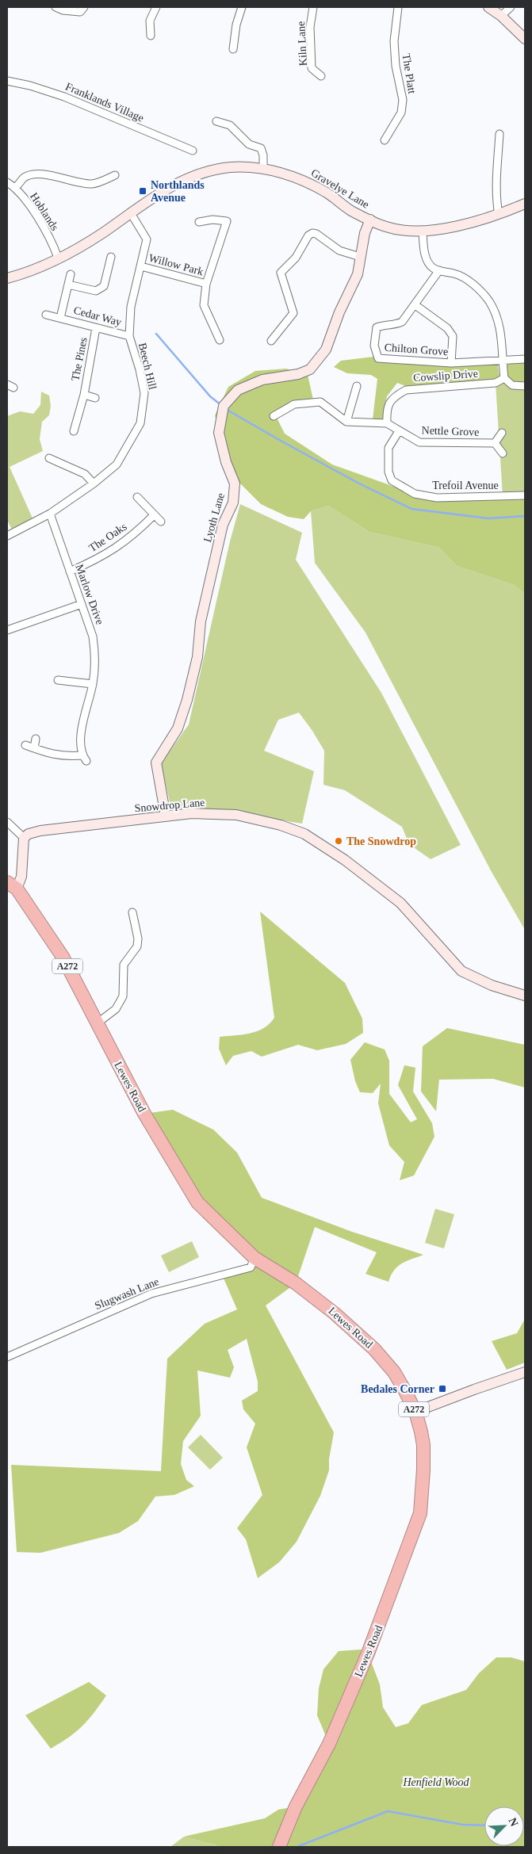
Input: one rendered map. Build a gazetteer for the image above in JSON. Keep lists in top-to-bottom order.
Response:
{
  "streets": {
    "highway": ["A272", "Lewes Road"],
    "street": [
      "Kiln Lane",
      "The Platt",
      "Franklands Village",
      "Gravelye Lane",
      "Hoblands",
      "Willow Park",
      "Cedar Way",
      "Chilton Grove",
      "The Pines",
      "Beech Hill",
      "Cowslip Drive",
      "Nettle Grove",
      "Trefoil Avenue",
      "Lyoth Lane",
      "The Oaks",
      "Marlow Drive",
      "Snowdrop Lane",
      "Slugwash Lane"
    ]
  },
  "crossings": [
    ["Gravelye Lane", "Lyoth Lane"],
    ["Willow Park", "Beech Hill"],
    ["Cedar Way", "The Pines"],
    ["Cedar Way", "Beech Hill"],
    ["Beech Hill", "Marlow Drive"],
    ["Cowslip Drive", "Nettle Grove"],
    ["Nettle Grove", "Trefoil Avenue"],
    ["Lyoth Lane", "Snowdrop Lane"],
    ["The Oaks", "Marlow Drive"],
    ["Lewes Road", "Slugwash Lane"]
  ],
  "parks": ["Henfield Wood"],
  "places": {
    "transit": ["Northlands Avenue", "Bedales Corner"],
    "other": ["The Snowdrop"]
  },
  "north": "top right"
}
